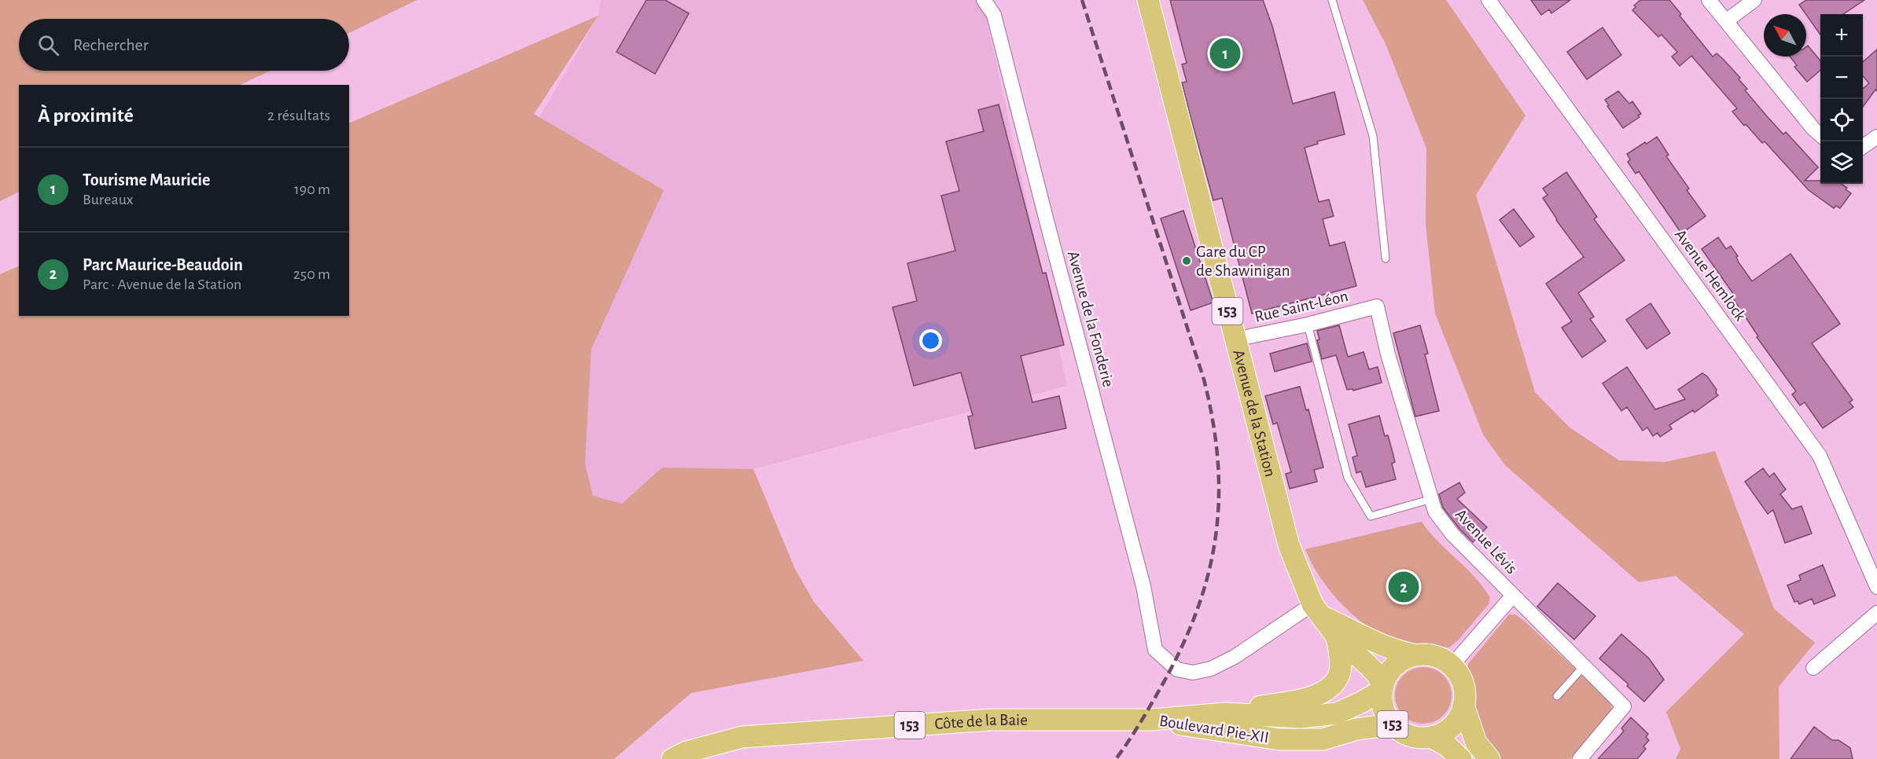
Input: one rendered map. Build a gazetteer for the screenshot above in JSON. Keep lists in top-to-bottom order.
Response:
{
  "streets": {
    "main road": [
      "153",
      "Avenue de la Station",
      "Côte de la Baie",
      "Boulevard Pie-XII"
    ],
    "street": [
      "Avenue Hemlock",
      "Rue Saint-Léon",
      "Avenue de la Fonderie",
      "Avenue Lévis"
    ]
  },
  "crossings": [
    ["Rue Saint-Léon", "Avenue de la Station"],
    ["Rue Saint-Léon", "Avenue Lévis"],
    ["153", "Avenue de la Station"],
    ["153", "Boulevard Pie-XII"],
    ["Avenue de la Fonderie", "Avenue de la Station"],
    ["Avenue de la Station", "Boulevard Pie-XII"],
    ["Côte de la Baie", "Boulevard Pie-XII"]
  ],
  "places": ["Gare du CP de Shawinigan"],
  "north": "top left",
  "page": {
    "map_buttons": ["+", "−"],
    "search": "Rechercher",
    "pins": ["1", "2"],
    "heading": ["À proximité", "2 résultats"],
    "list": [
      {
        "mark": "1",
        "name": "Tourisme Mauricie",
        "note": "Bureaux",
        "value": "190 m"
      },
      {
        "mark": "2",
        "name": "Parc Maurice-Beaudoin",
        "note": "Parc · Avenue de la Station",
        "value": "250 m"
      }
    ]
  }
}
